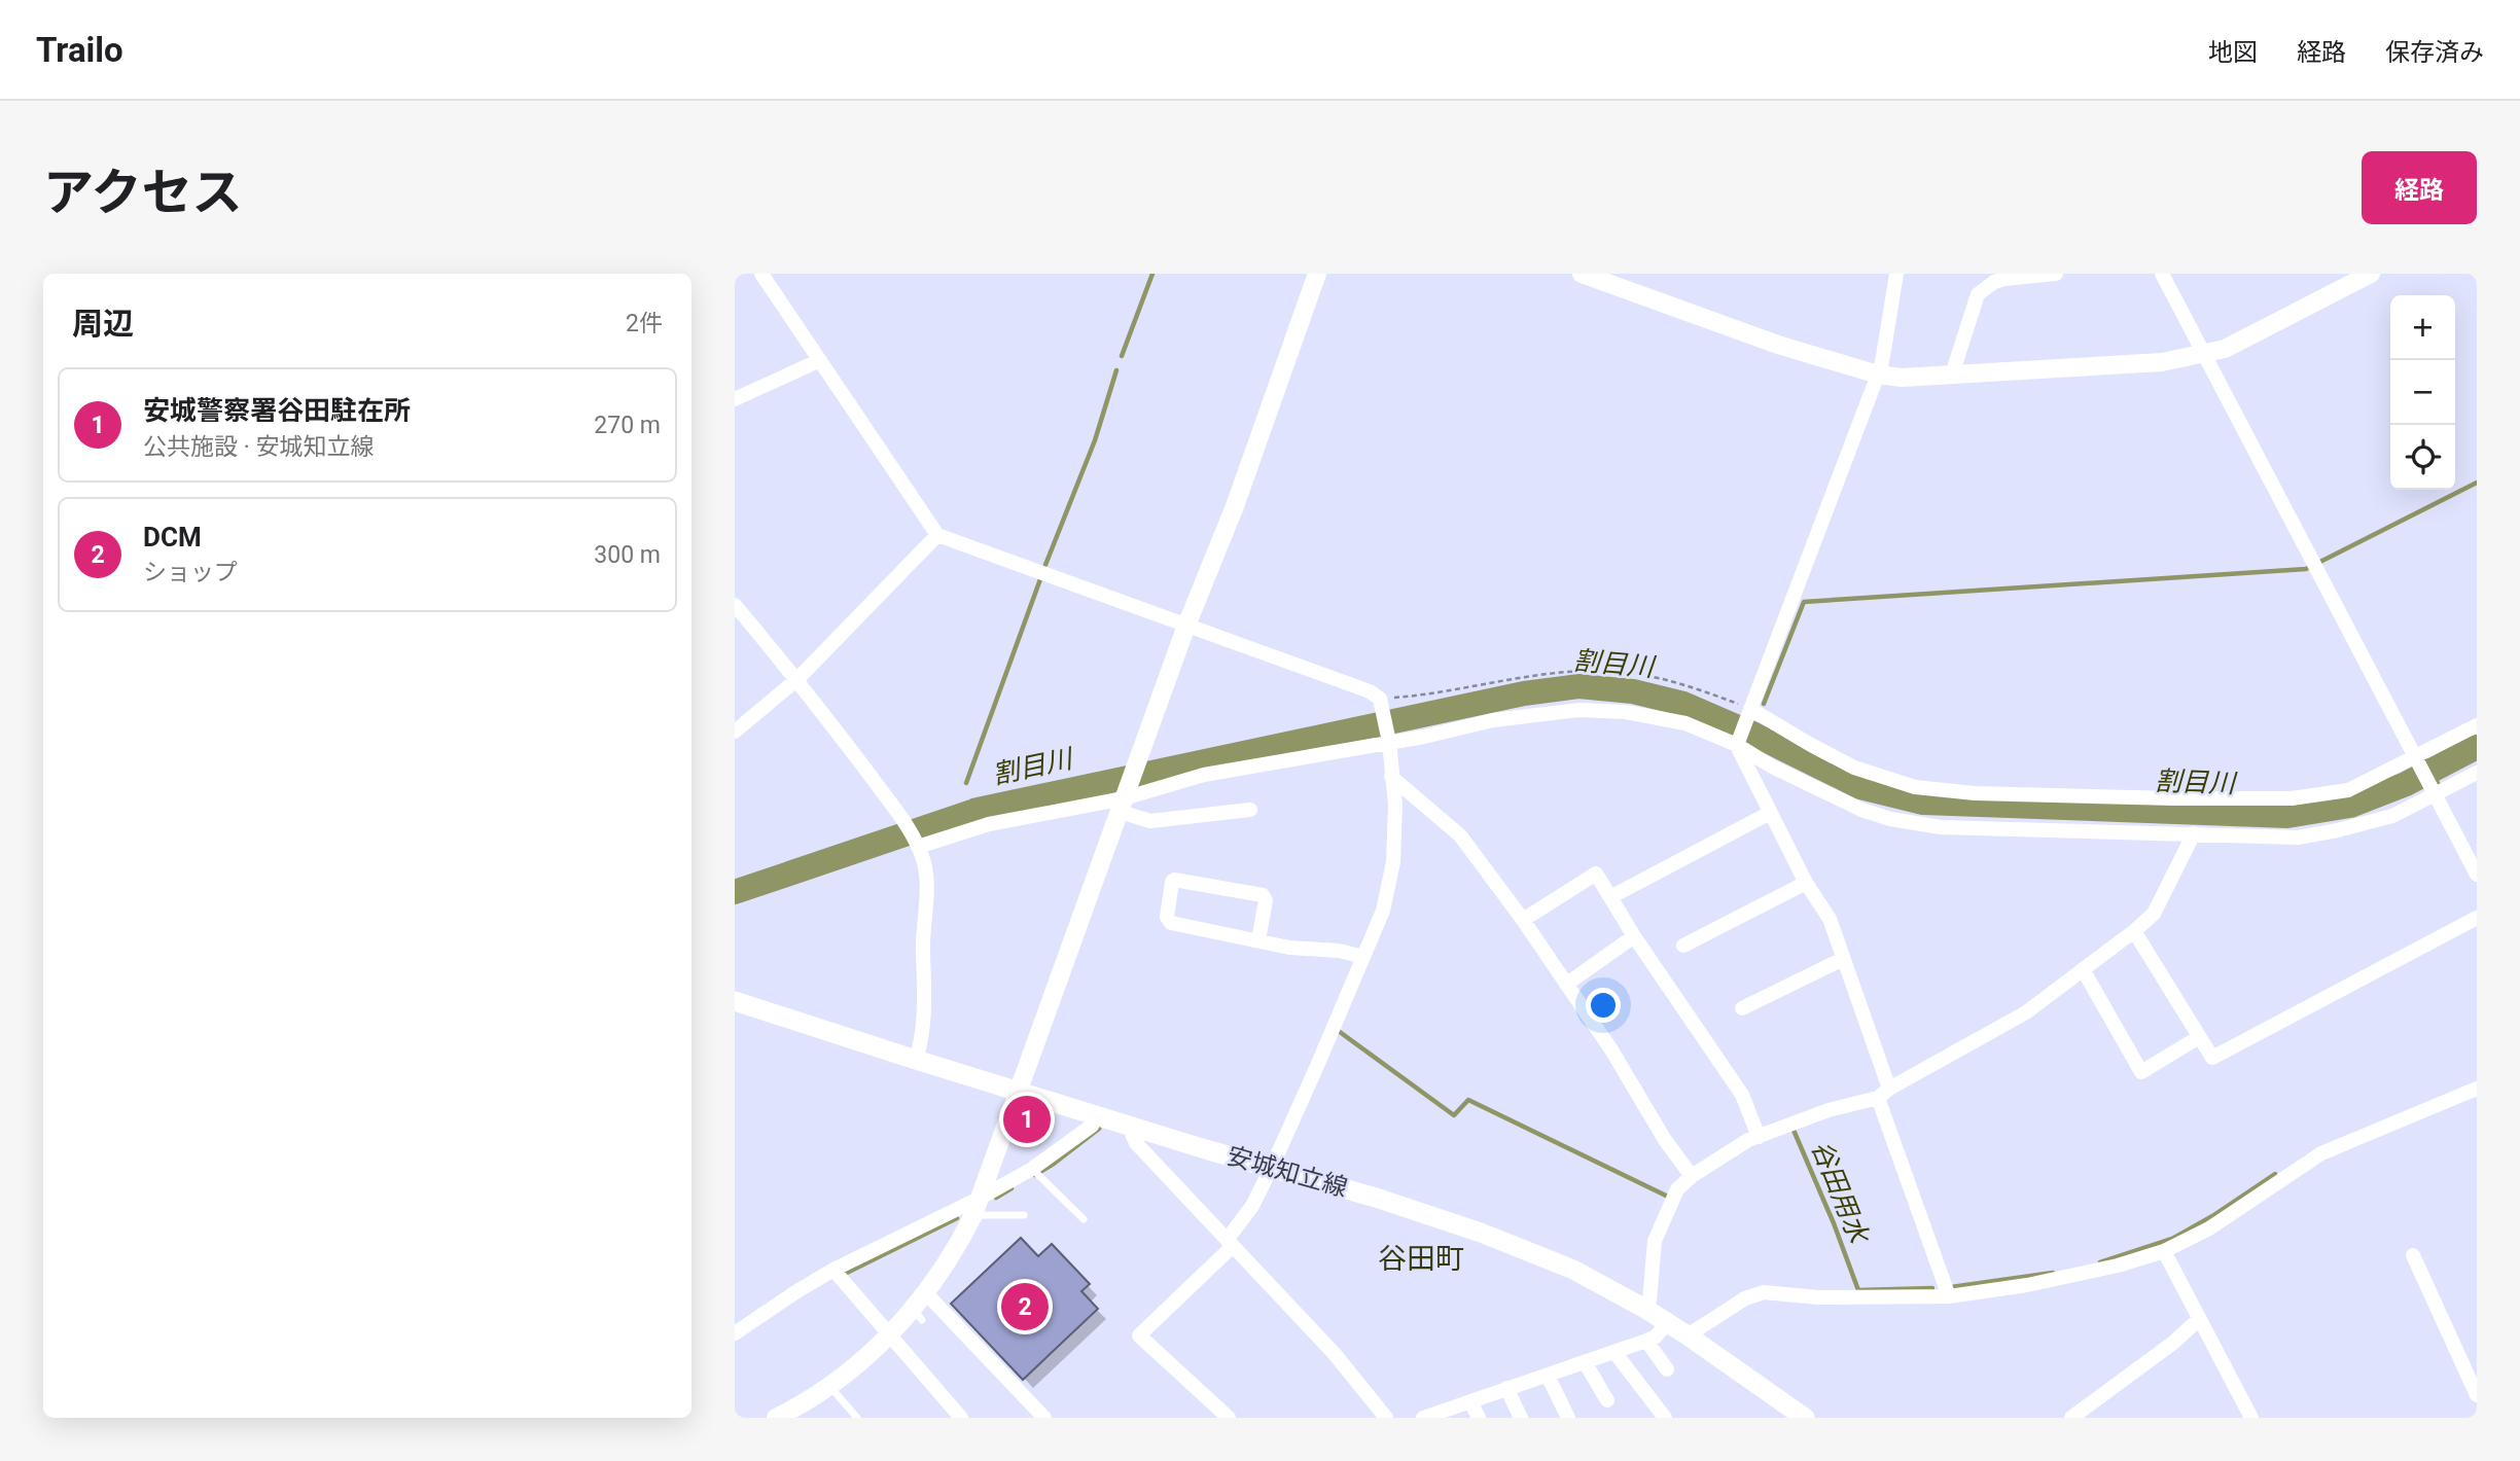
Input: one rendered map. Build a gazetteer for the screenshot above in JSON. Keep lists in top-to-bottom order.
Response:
{
  "streets": {
    "main road": ["安城知立線"]
  },
  "districts": ["谷田町"],
  "water": ["割目川", "谷田用水"],
  "page": {
    "header": "Trailo",
    "nav": ["地図", "経路", "保存済み"],
    "title": "アクセス",
    "buttons": "経路",
    "heading": ["周辺", "2件"],
    "map_buttons": ["+", "−"],
    "list": [
      {
        "mark": "1",
        "name": "安城警察署谷田駐在所",
        "note": "公共施設 · 安城知立線",
        "value": "270 m"
      },
      {
        "mark": "2",
        "name": "DCM",
        "note": "ショップ",
        "value": "300 m"
      }
    ],
    "pins": ["1", "2"]
  }
}
